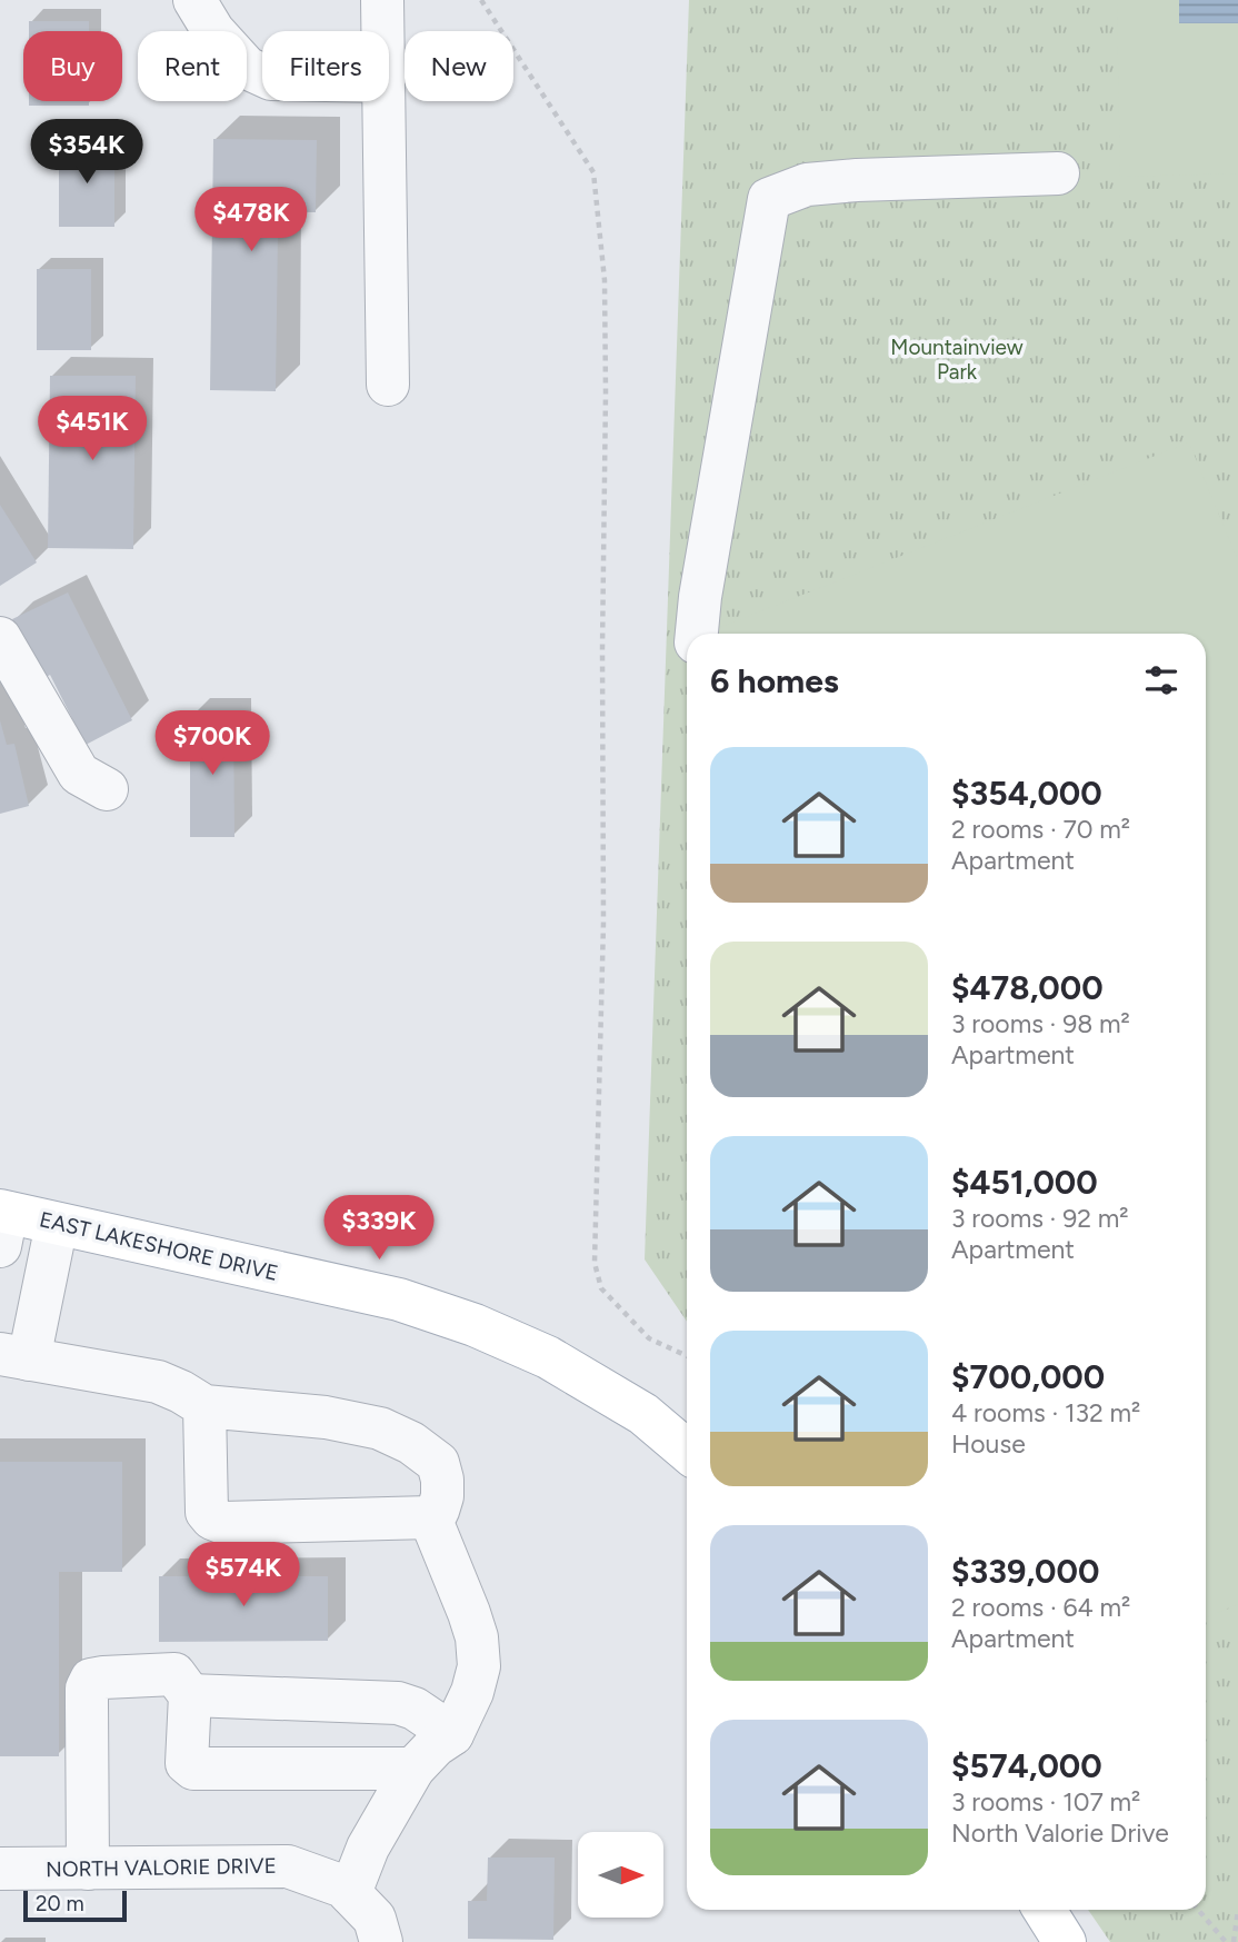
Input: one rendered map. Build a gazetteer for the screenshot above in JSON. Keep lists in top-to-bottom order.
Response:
{
  "streets": {
    "main road": ["EAST LAKESHORE DRIVE"],
    "street": ["NORTH VALORIE DRIVE"]
  },
  "parks": ["Mountainview Park"],
  "scale_bar": "20 m",
  "north": "right",
  "page": {
    "chip": [
      "Buy",
      "Rent",
      "Filters",
      "New"
    ],
    "price": [
      "$354K",
      "$478K",
      "$451K",
      "$700K",
      "$339K",
      "$574K"
    ],
    "heading": "6 homes",
    "list": [
      {
        "name": "$354,000",
        "note": "2 rooms · 70 m² · Apartment"
      },
      {
        "name": "$478,000",
        "note": "3 rooms · 98 m² · Apartment"
      },
      {
        "name": "$451,000",
        "note": "3 rooms · 92 m² · Apartment"
      },
      {
        "name": "$700,000",
        "note": "4 rooms · 132 m² · House"
      },
      {
        "name": "$339,000",
        "note": "2 rooms · 64 m² · Apartment"
      },
      {
        "name": "$574,000",
        "note": "3 rooms · 107 m² · North Valorie Drive"
      }
    ],
    "scale": "20 m"
  }
}
